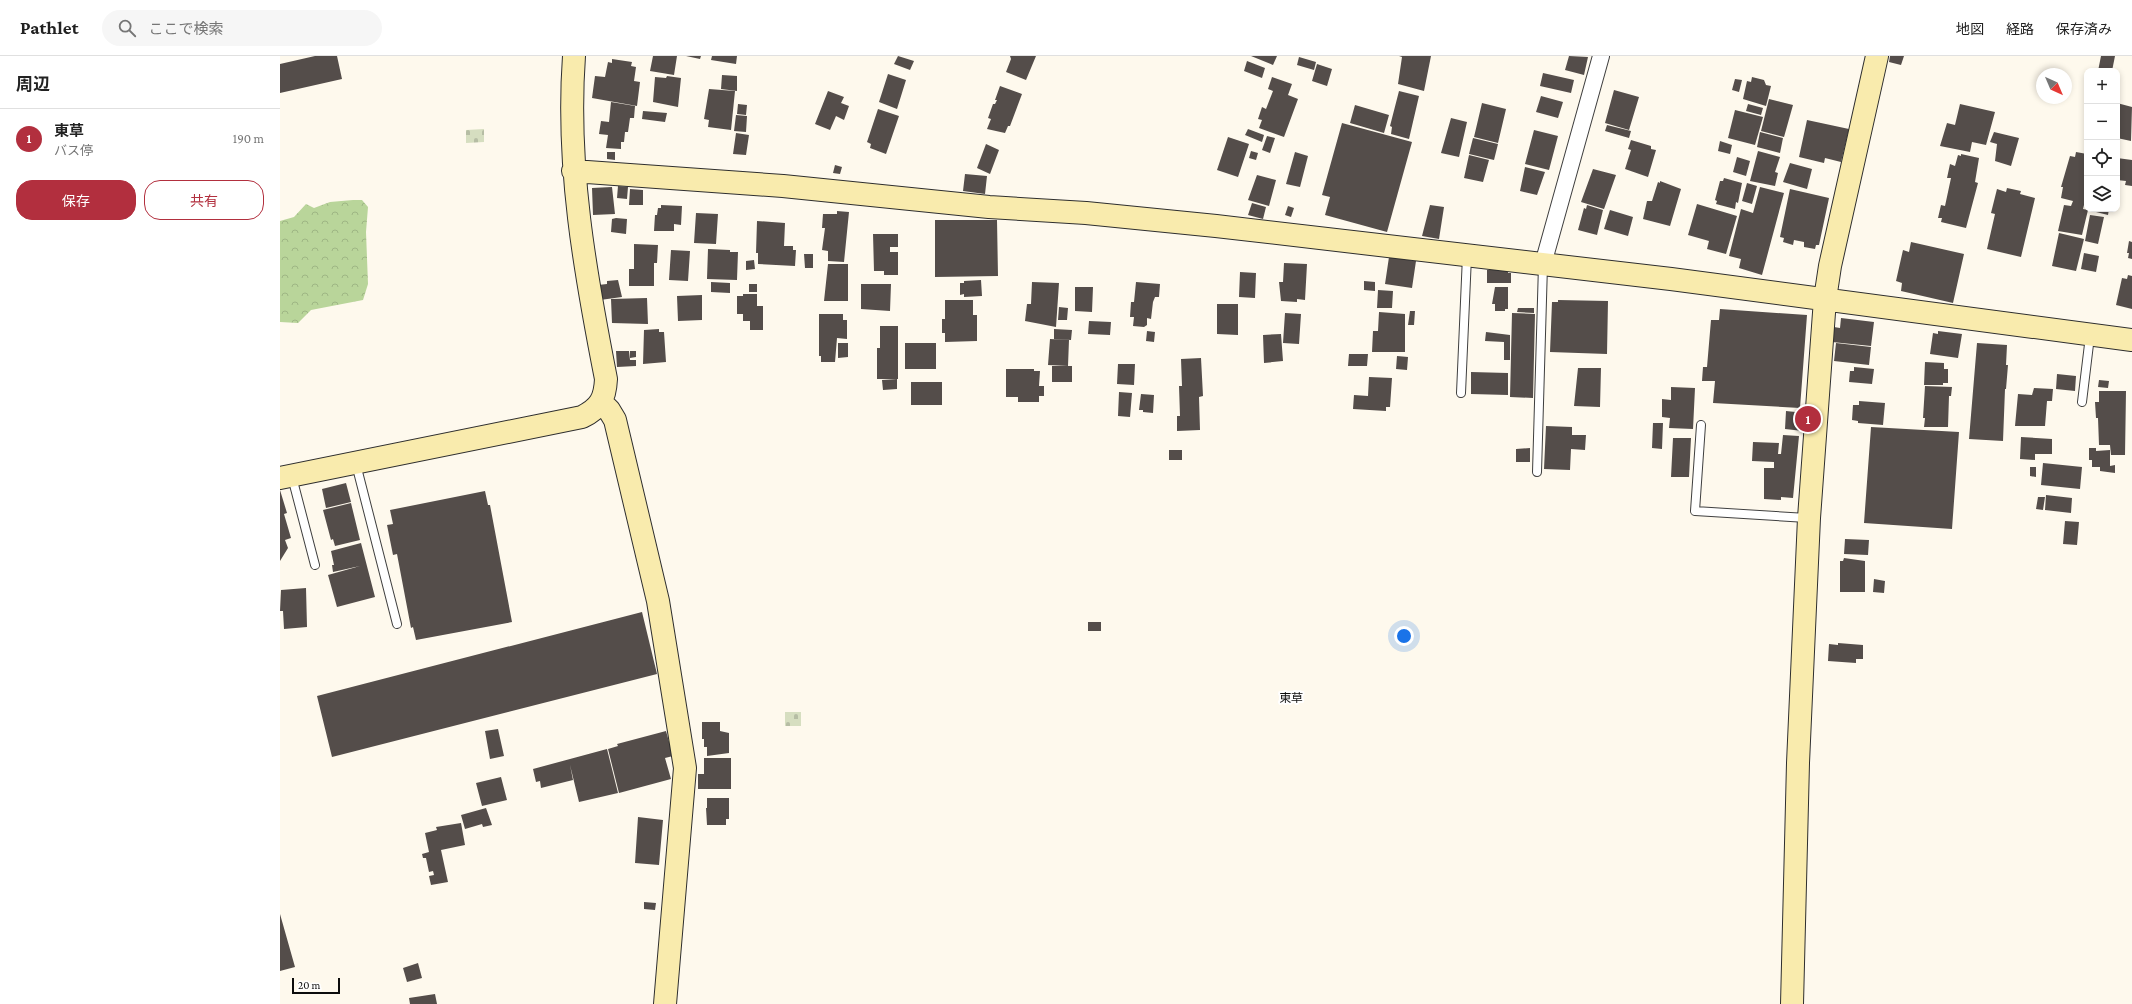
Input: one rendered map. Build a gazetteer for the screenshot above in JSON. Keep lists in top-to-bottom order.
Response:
{
  "districts": ["東草"],
  "scale_bar": "20 m",
  "north": "bottom right",
  "page": {
    "header": "Pathlet",
    "search": "ここで検索",
    "nav": ["地図", "経路", "保存済み"],
    "heading": "周辺",
    "map_buttons": ["+", "−"],
    "list": [
      {
        "mark": "1",
        "name": "東草",
        "note": "バス停",
        "value": "190 m"
      }
    ],
    "buttons": ["保存", "共有"],
    "pins": "1",
    "scale": "20 m"
  }
}
